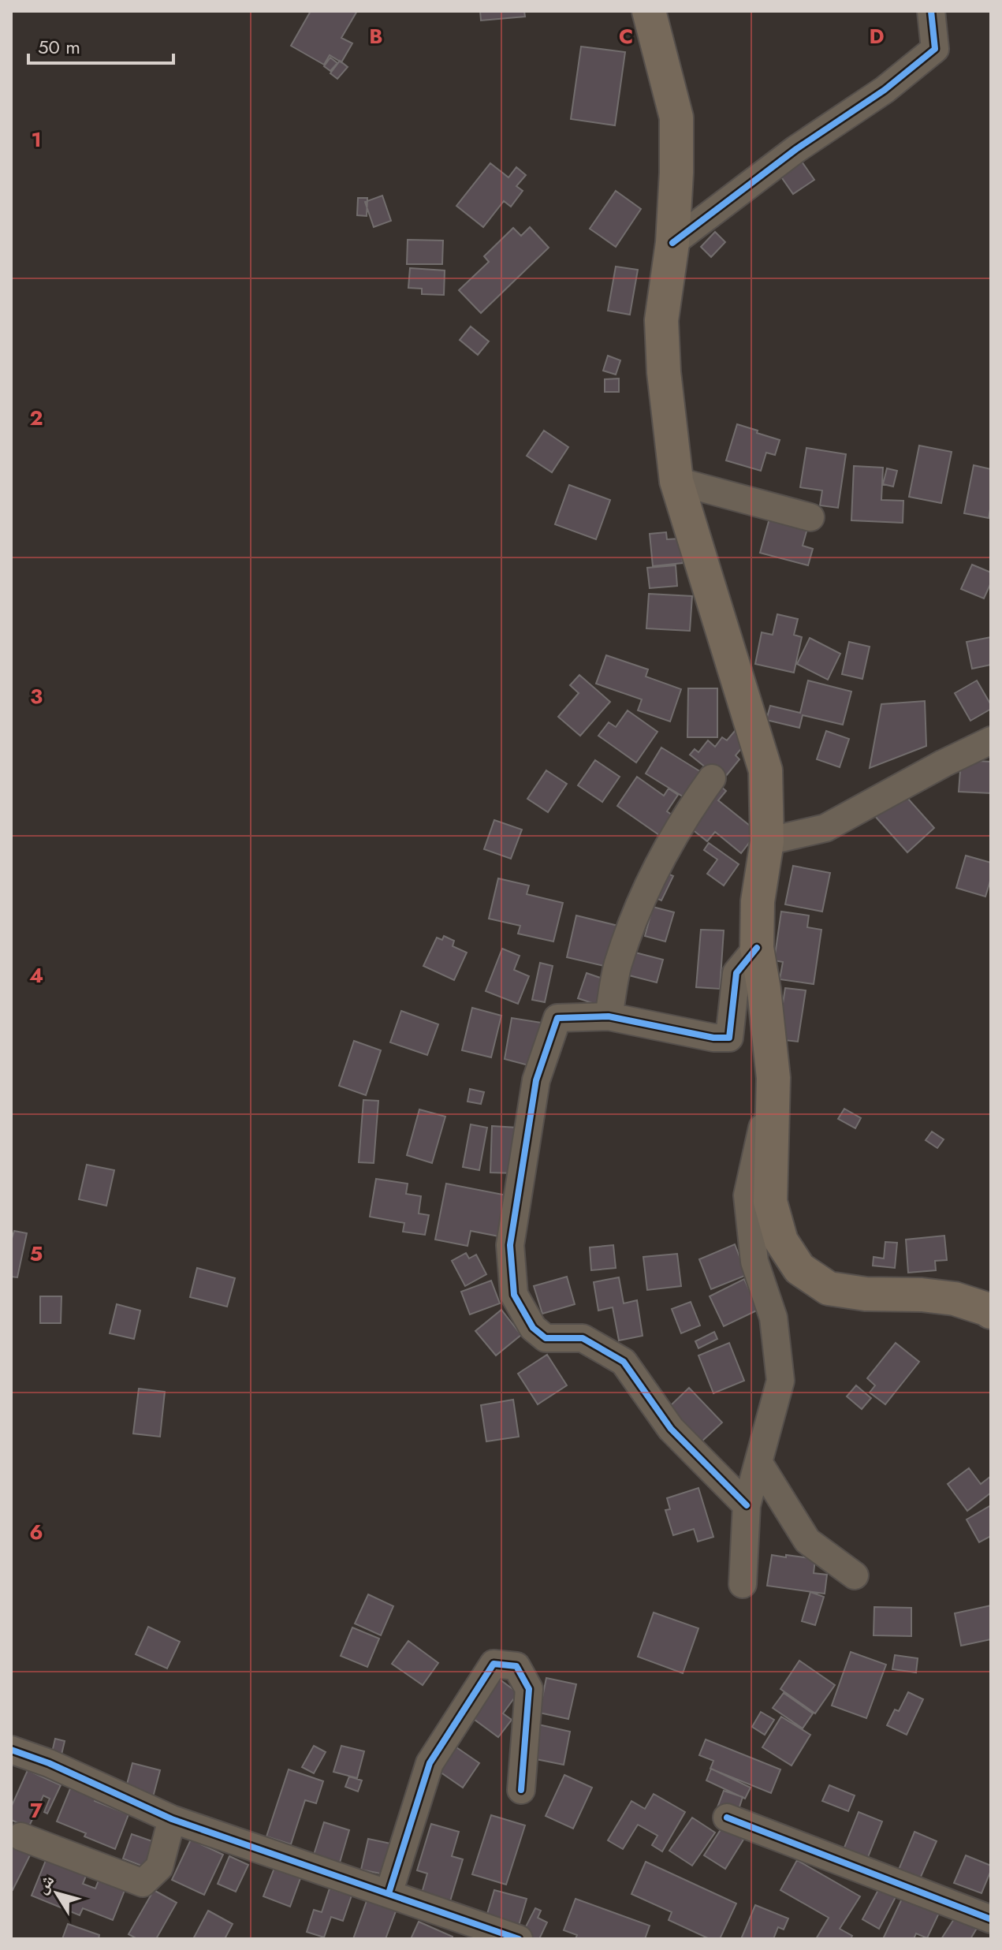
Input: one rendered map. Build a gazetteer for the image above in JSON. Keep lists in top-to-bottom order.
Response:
{
  "scale_bar": "50 m",
  "north": "top left",
  "grid": {
    "columns": ["B", "C", "D"],
    "rows": [
      "1",
      "2",
      "3",
      "4",
      "5",
      "6",
      "7"
    ]
  }
}
